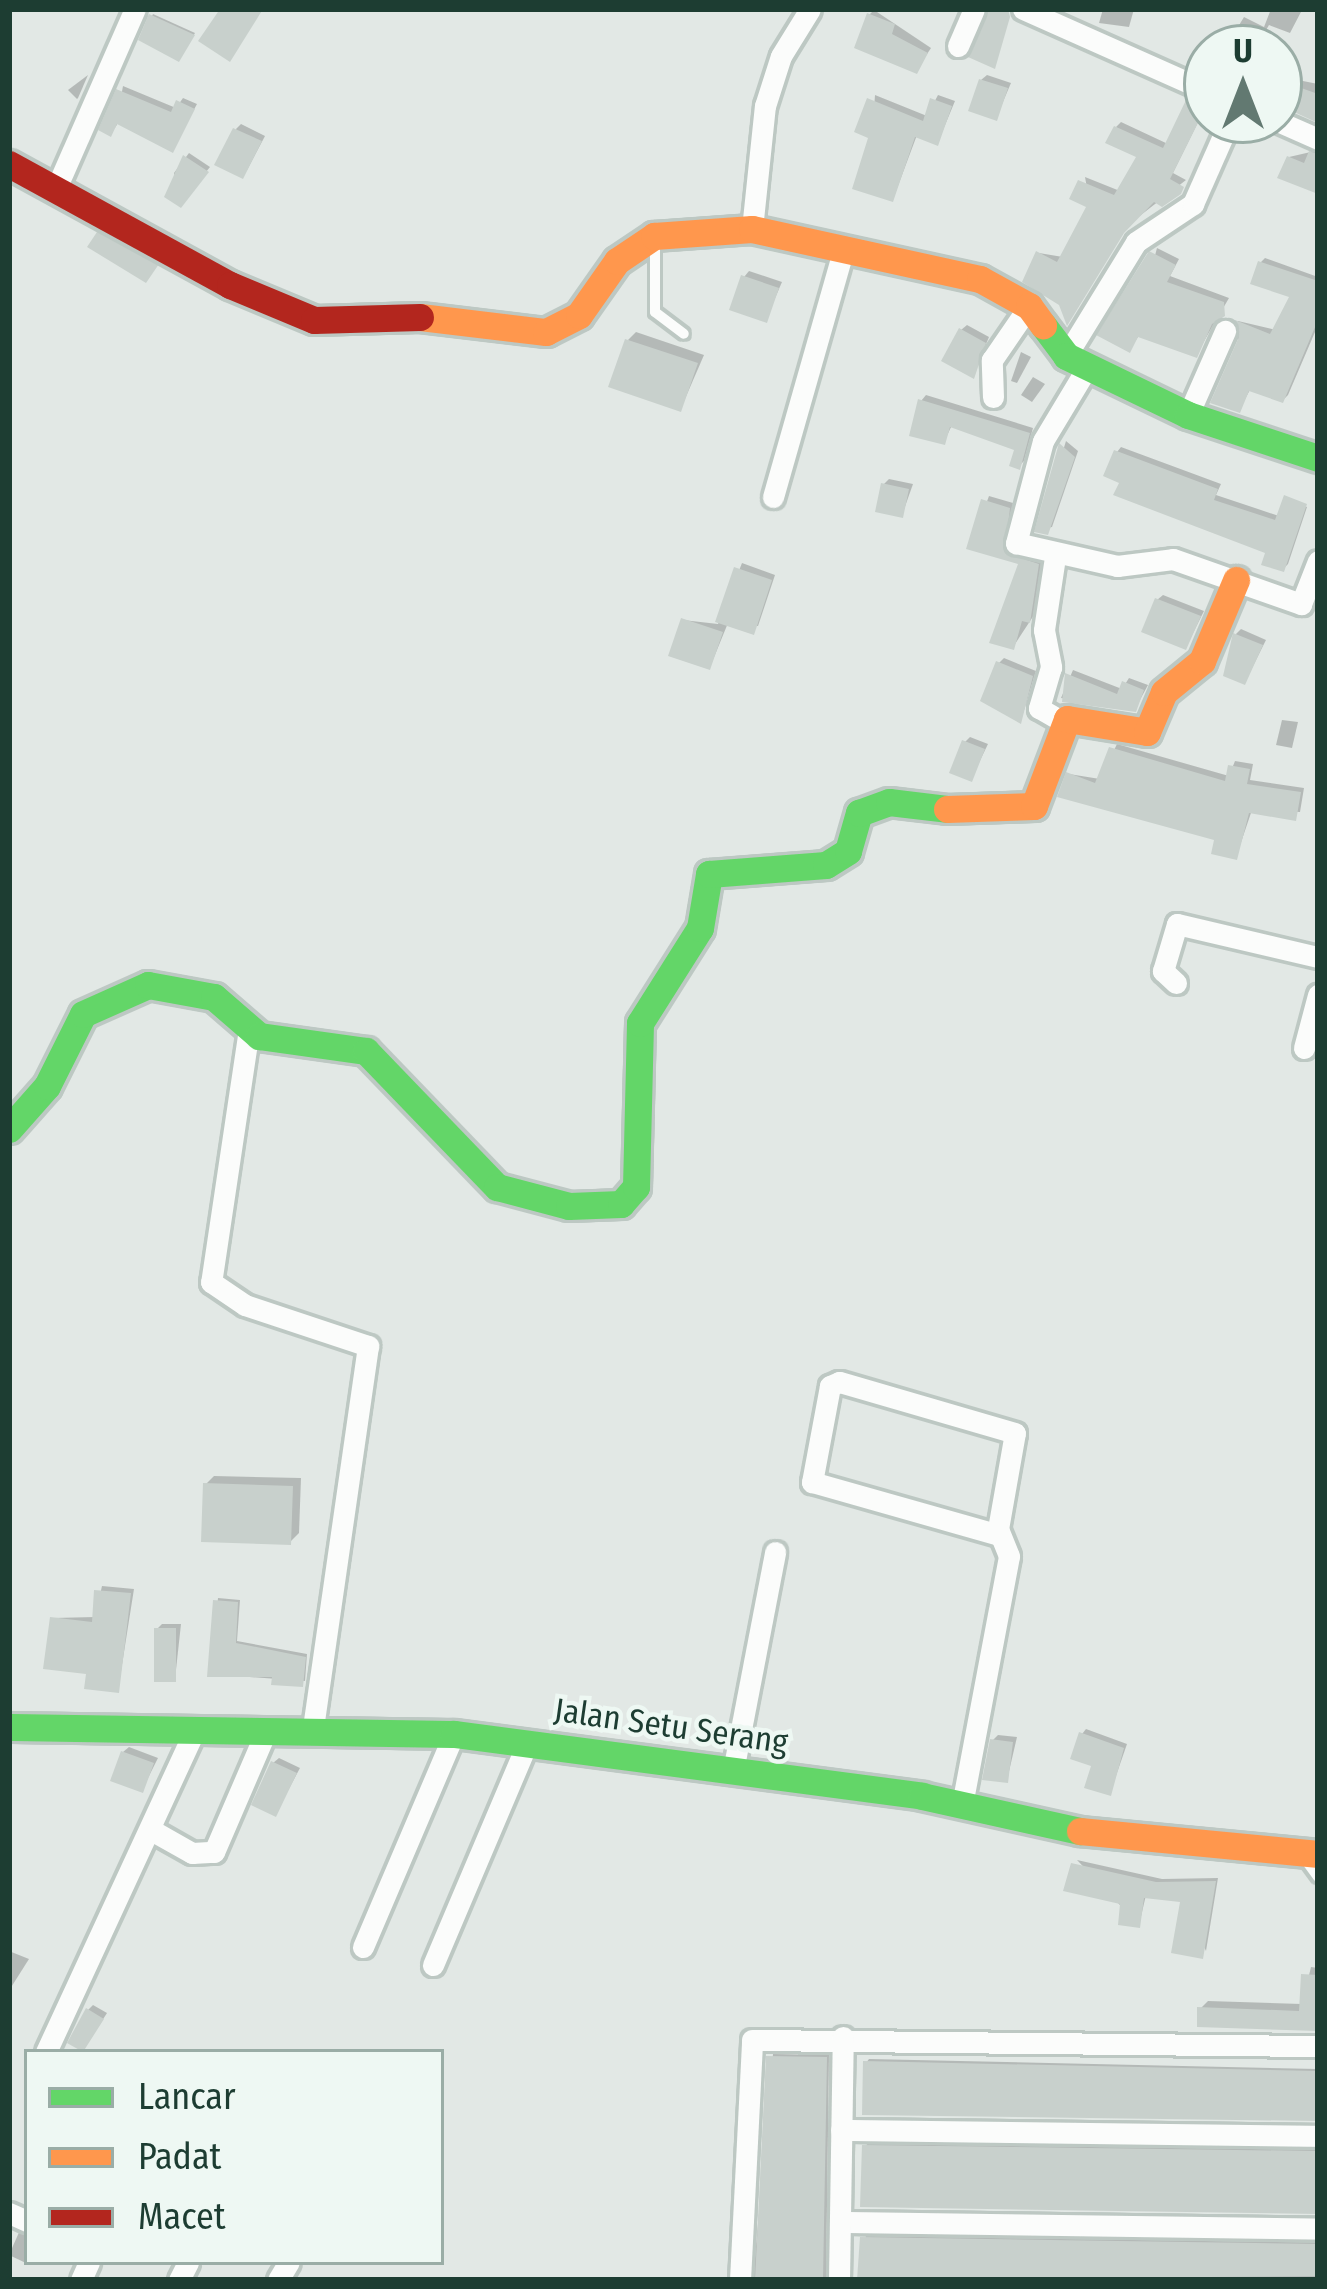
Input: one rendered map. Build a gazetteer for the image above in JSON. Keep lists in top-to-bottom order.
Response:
{
  "streets": {
    "street": ["Jalan Setu Serang"]
  },
  "legend": ["Lancar", "Padat", "Macet"],
  "north": "top"
}
